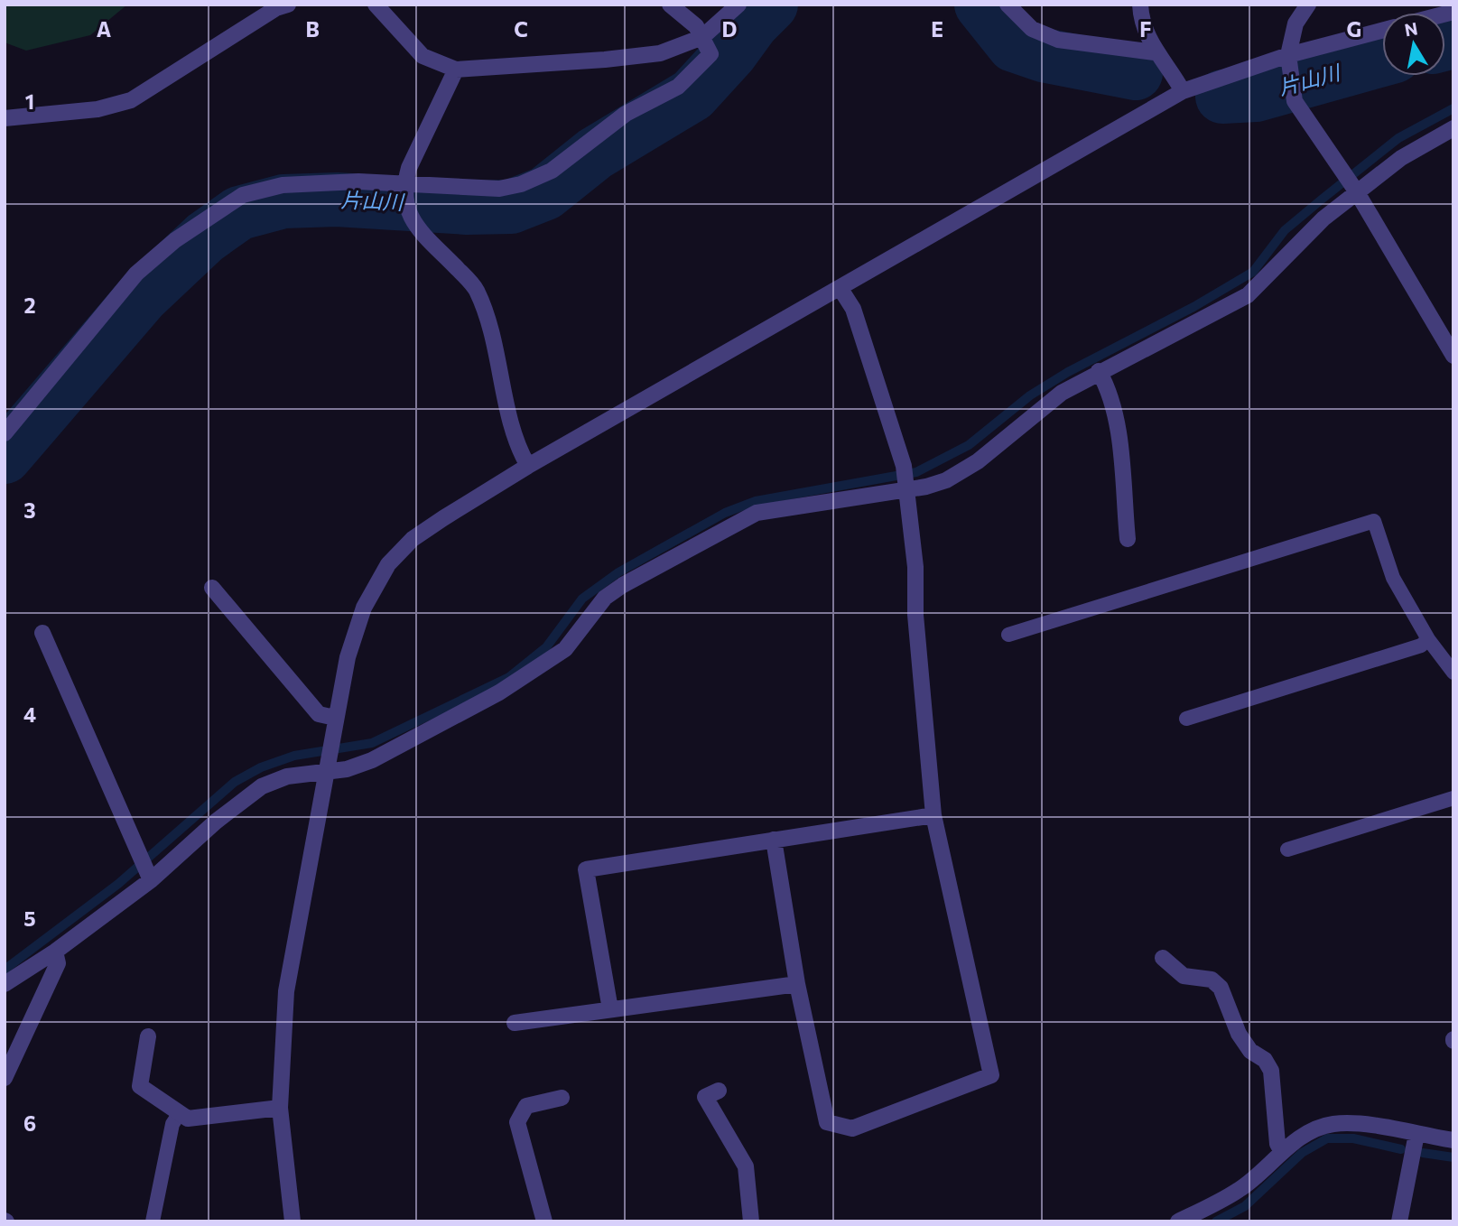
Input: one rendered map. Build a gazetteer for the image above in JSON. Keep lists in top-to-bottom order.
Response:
{
  "water": ["片山川"],
  "north": "top",
  "grid": {
    "columns": [
      "A",
      "B",
      "C",
      "D",
      "E",
      "F",
      "G"
    ],
    "rows": [
      "1",
      "2",
      "3",
      "4",
      "5",
      "6"
    ]
  }
}
